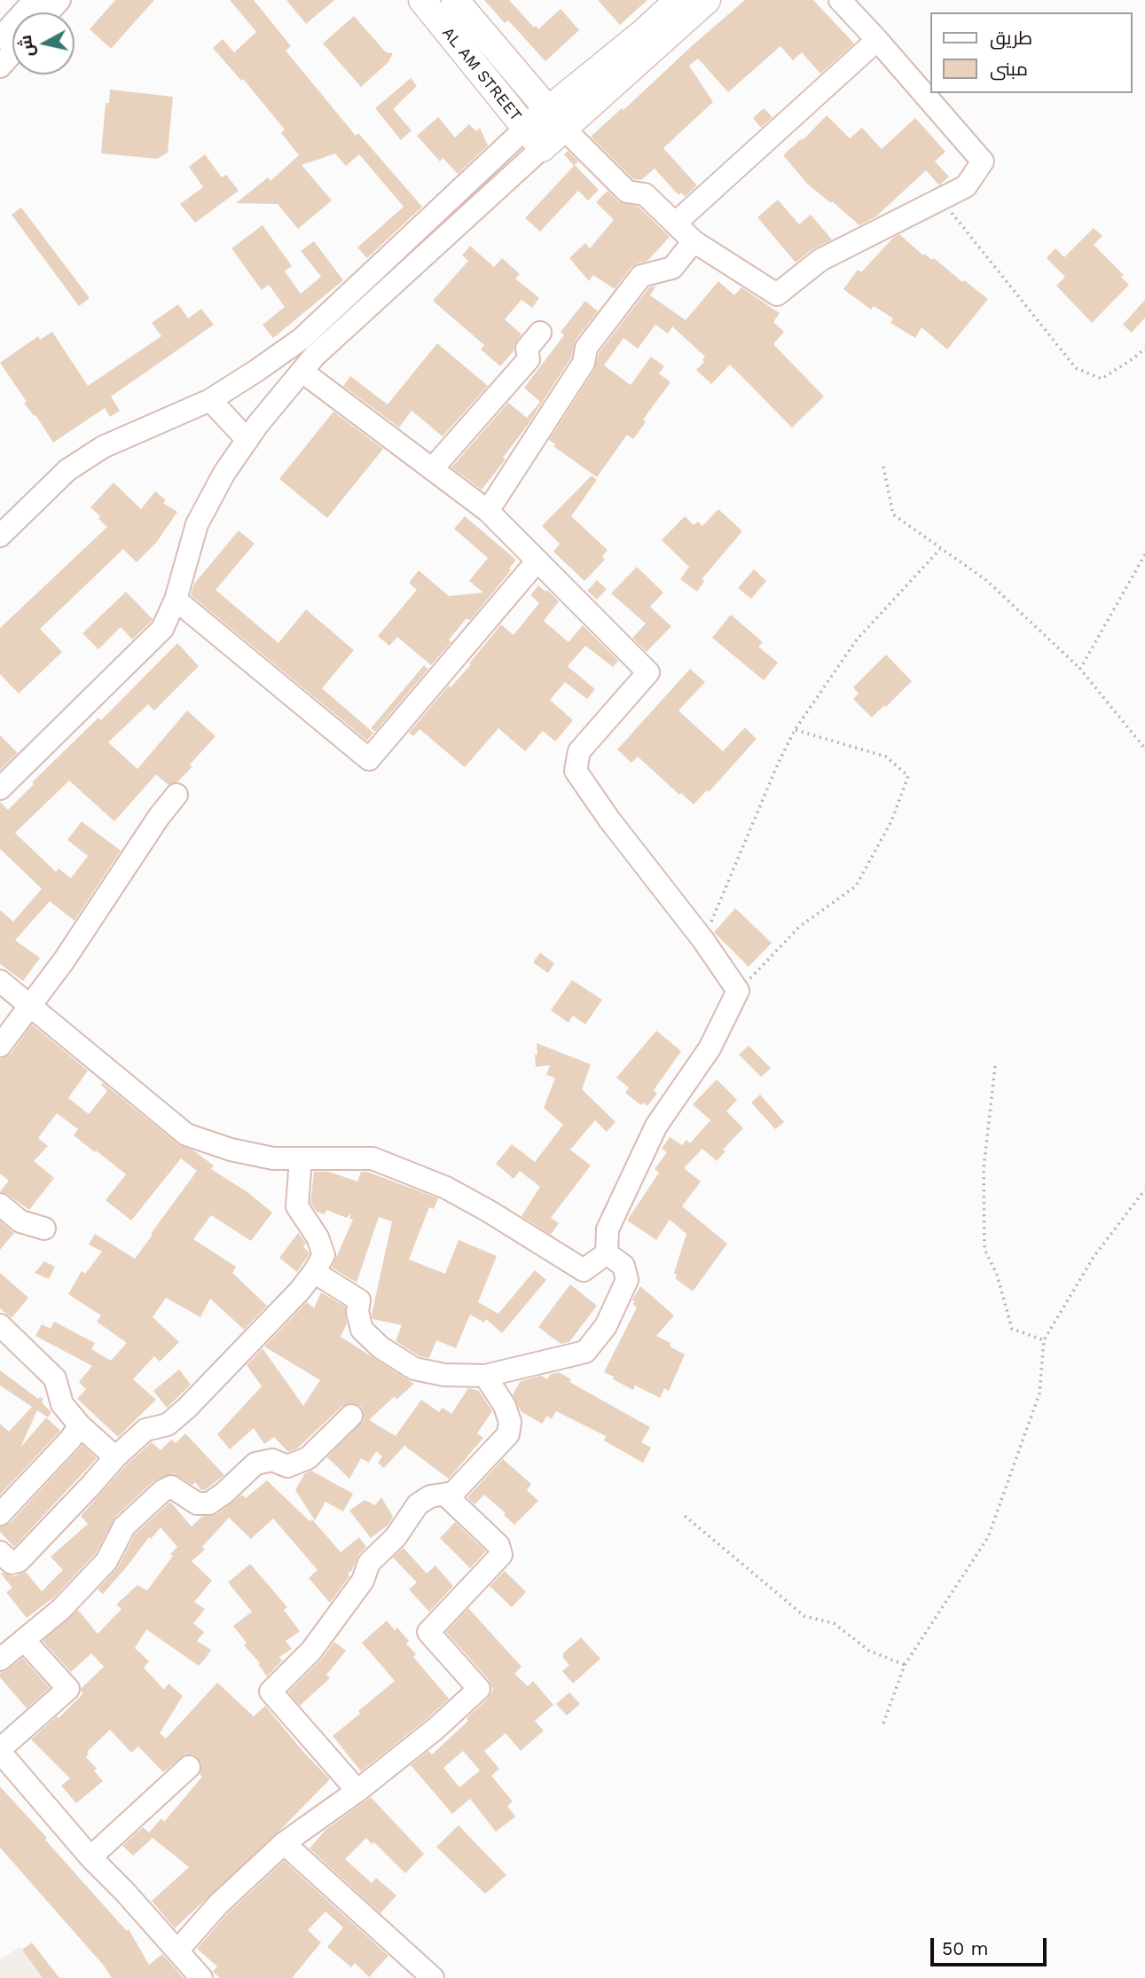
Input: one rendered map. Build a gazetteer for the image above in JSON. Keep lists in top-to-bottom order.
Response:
{
  "streets": {
    "main road": ["AL AM STREET"]
  },
  "legend": ["طريق", "مبنى"],
  "scale_bar": "50 m",
  "north": "left"
}
